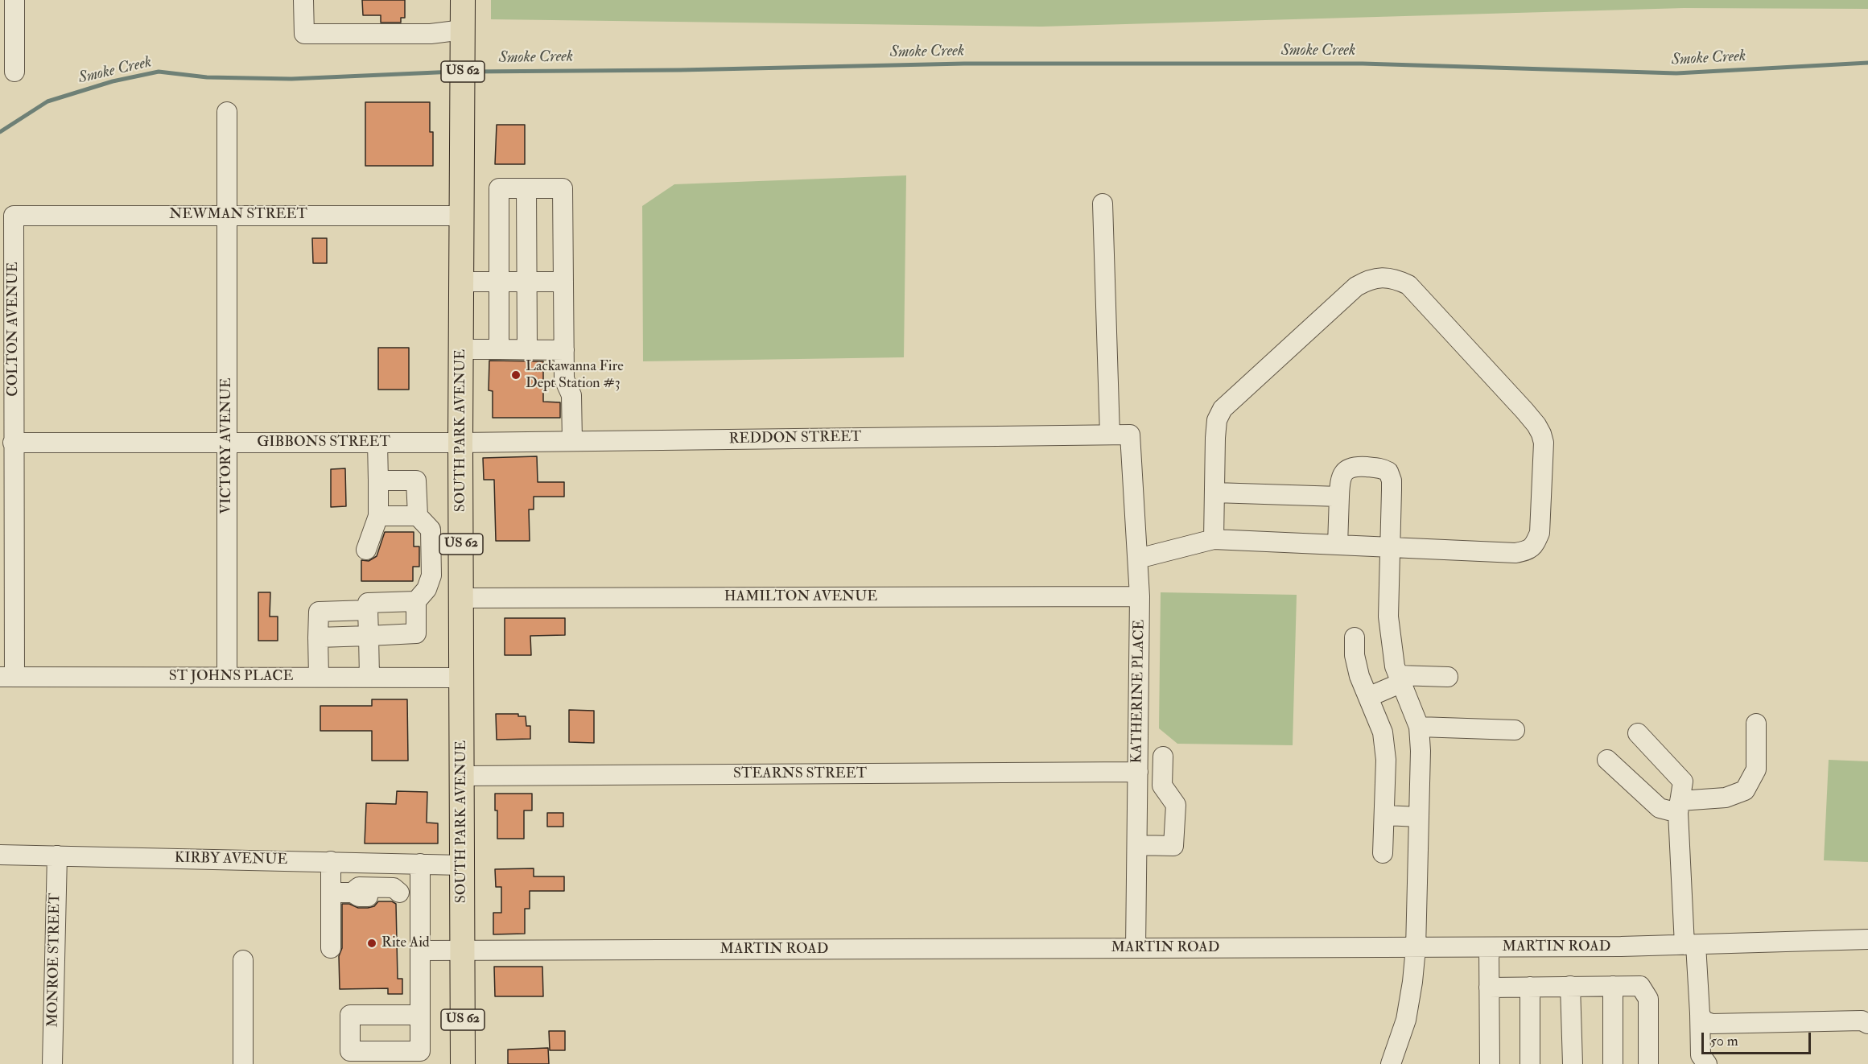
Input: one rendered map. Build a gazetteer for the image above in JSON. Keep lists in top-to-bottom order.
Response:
{
  "streets": {
    "main road": ["US 62", "SOUTH PARK AVENUE"],
    "street": [
      "NEWMAN STREET",
      "COLTON AVENUE",
      "REDDON STREET",
      "GIBBONS STREET",
      "VICTORY AVENUE",
      "HAMILTON AVENUE",
      "ST JOHNS PLACE",
      "KATHERINE PLACE",
      "STEARNS STREET",
      "KIRBY AVENUE",
      "MARTIN ROAD",
      "MONROE STREET"
    ]
  },
  "crossings": [
    ["NEWMAN STREET", "COLTON AVENUE"],
    ["NEWMAN STREET", "SOUTH PARK AVENUE"],
    ["NEWMAN STREET", "VICTORY AVENUE"],
    ["COLTON AVENUE", "GIBBONS STREET"],
    ["COLTON AVENUE", "ST JOHNS PLACE"],
    ["SOUTH PARK AVENUE", "REDDON STREET"],
    ["SOUTH PARK AVENUE", "GIBBONS STREET"],
    ["SOUTH PARK AVENUE", "HAMILTON AVENUE"],
    ["SOUTH PARK AVENUE", "ST JOHNS PLACE"],
    ["SOUTH PARK AVENUE", "STEARNS STREET"],
    ["SOUTH PARK AVENUE", "KIRBY AVENUE"],
    ["SOUTH PARK AVENUE", "MARTIN ROAD"],
    ["REDDON STREET", "GIBBONS STREET"],
    ["REDDON STREET", "KATHERINE PLACE"],
    ["GIBBONS STREET", "VICTORY AVENUE"],
    ["VICTORY AVENUE", "ST JOHNS PLACE"],
    ["HAMILTON AVENUE", "KATHERINE PLACE"],
    ["KATHERINE PLACE", "STEARNS STREET"],
    ["KATHERINE PLACE", "MARTIN ROAD"],
    ["KIRBY AVENUE", "MONROE STREET"]
  ],
  "water": ["Smoke Creek"],
  "places": ["Lackawanna Fire Dept Station #3", "Rite Aid"],
  "scale_bar": "50 m"
}
